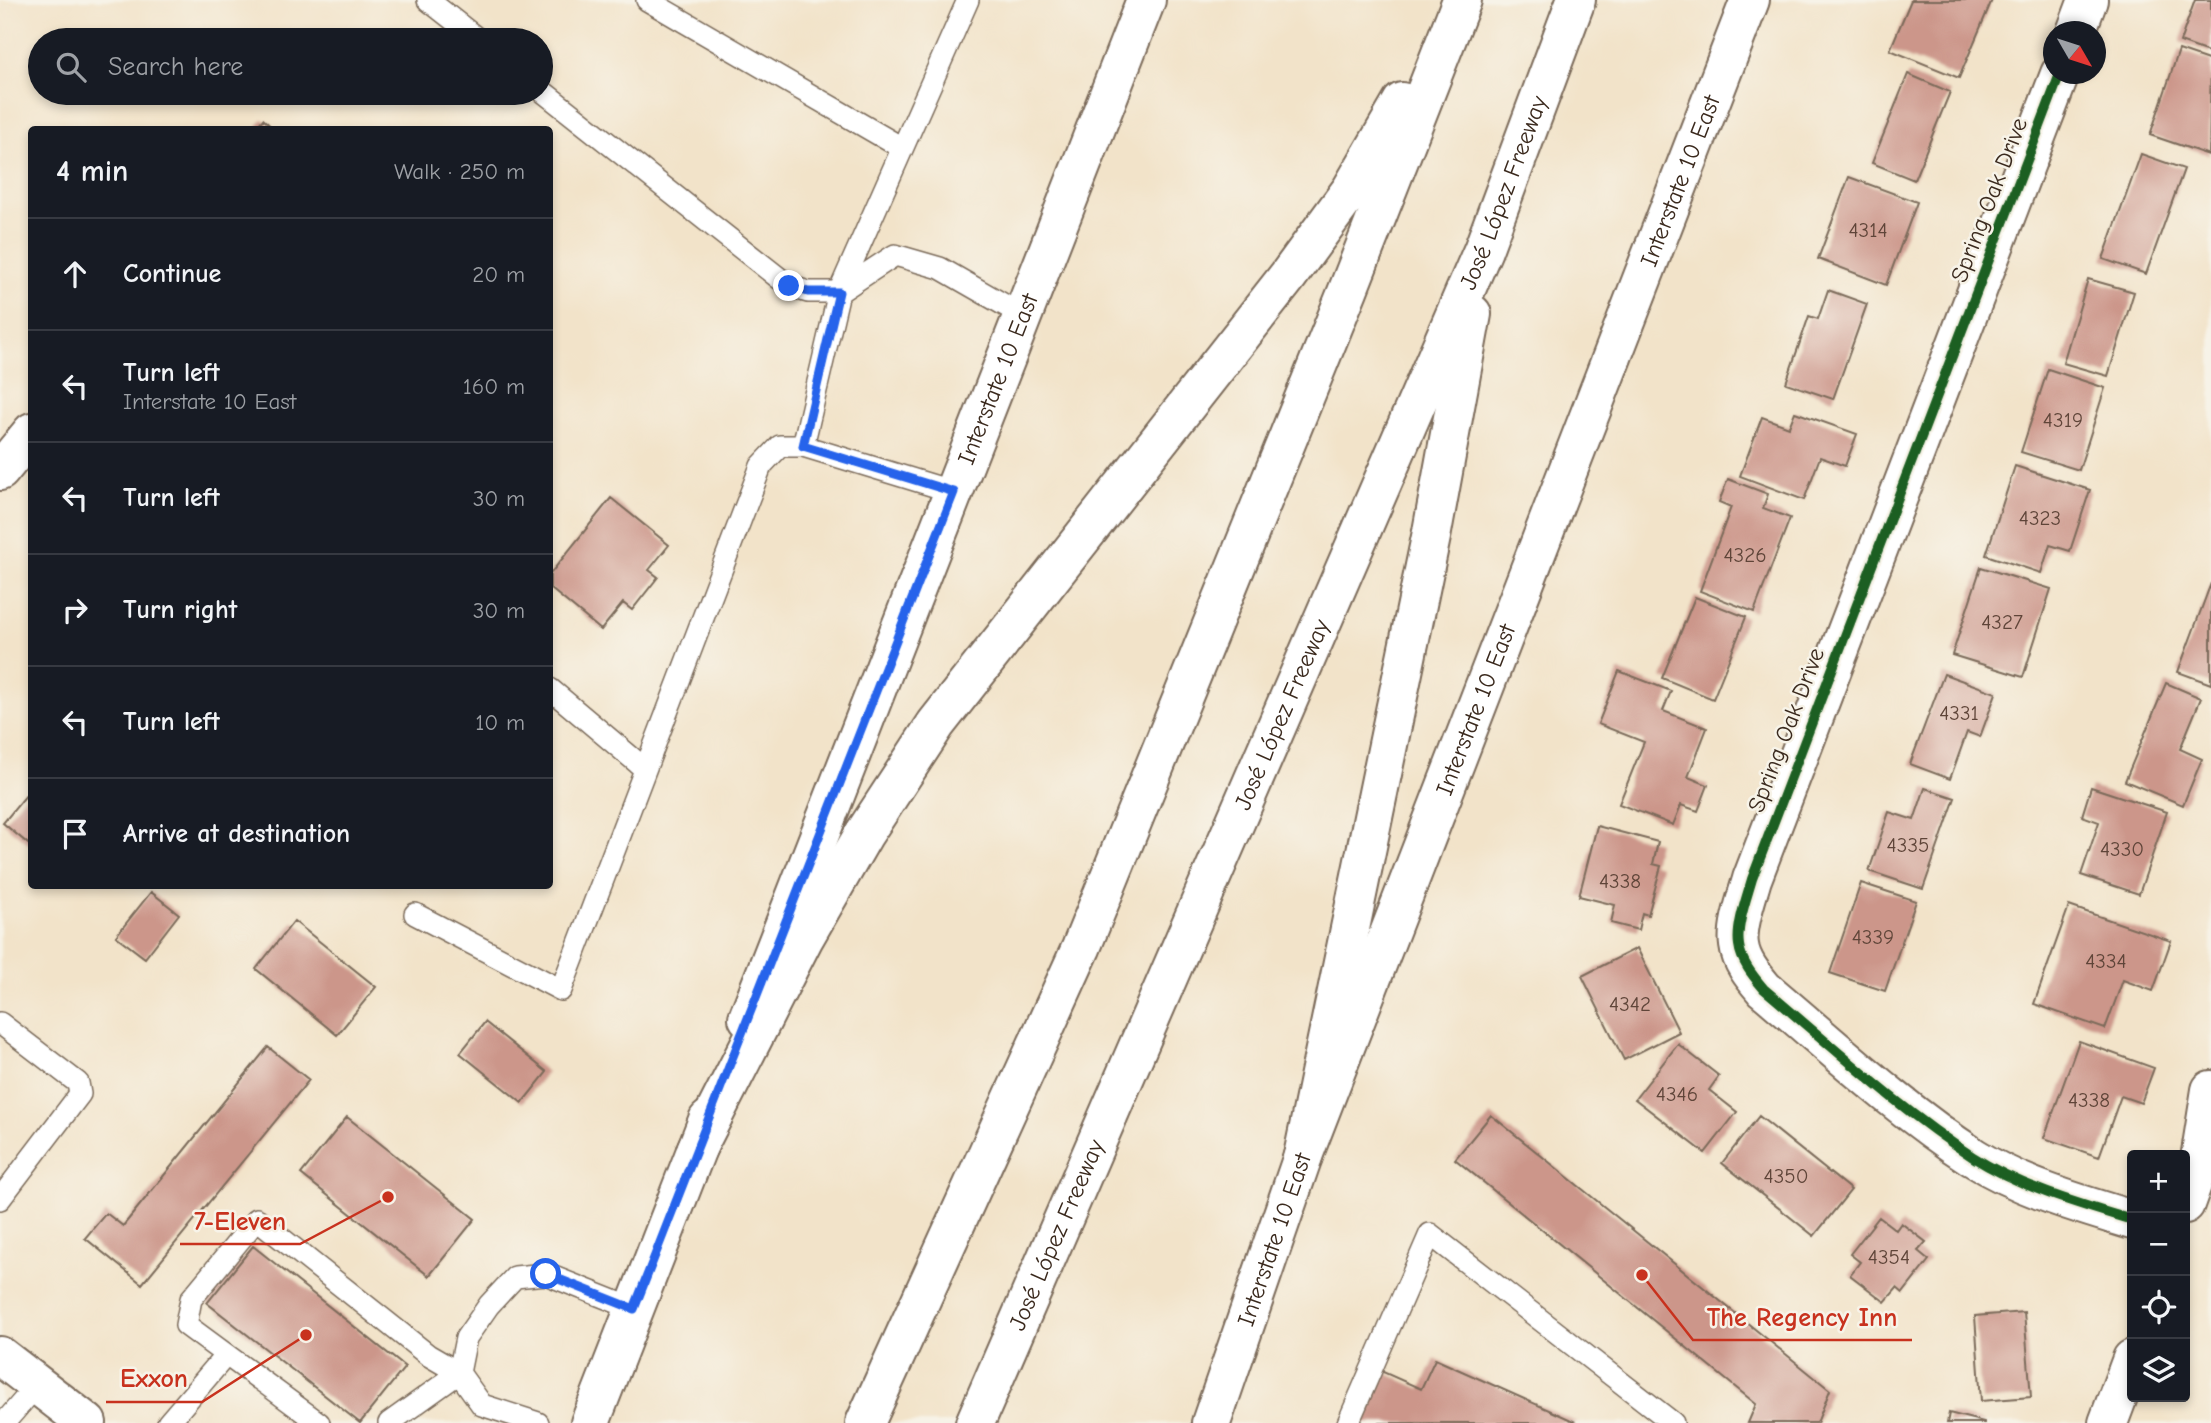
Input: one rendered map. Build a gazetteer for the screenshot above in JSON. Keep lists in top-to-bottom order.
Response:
{
  "streets": {
    "main road": ["Interstate 10 East", "José López Freeway", "Spring Oak Drive"]
  },
  "places": ["7-Eleven", "The Regency Inn", "Exxon"],
  "house_numbers": [
    "4314",
    "4319",
    "4323",
    "4326",
    "4327",
    "4331",
    "4335",
    "4330",
    "4338",
    "4339",
    "4334",
    "4342",
    "4346",
    "4338",
    "4350",
    "4354"
  ],
  "north": "bottom right",
  "page": {
    "search": "Search here",
    "heading": ["4 min", "Walk · 250 m"],
    "list": [
      ["Continue", "20 m"],
      ["Turn left", "Interstate 10 East", "160 m"],
      ["Turn left", "30 m"],
      ["Turn right", "30 m"],
      ["Turn left", "10 m"],
      "Arrive at destination"
    ],
    "map_buttons": ["+", "−"]
  }
}
